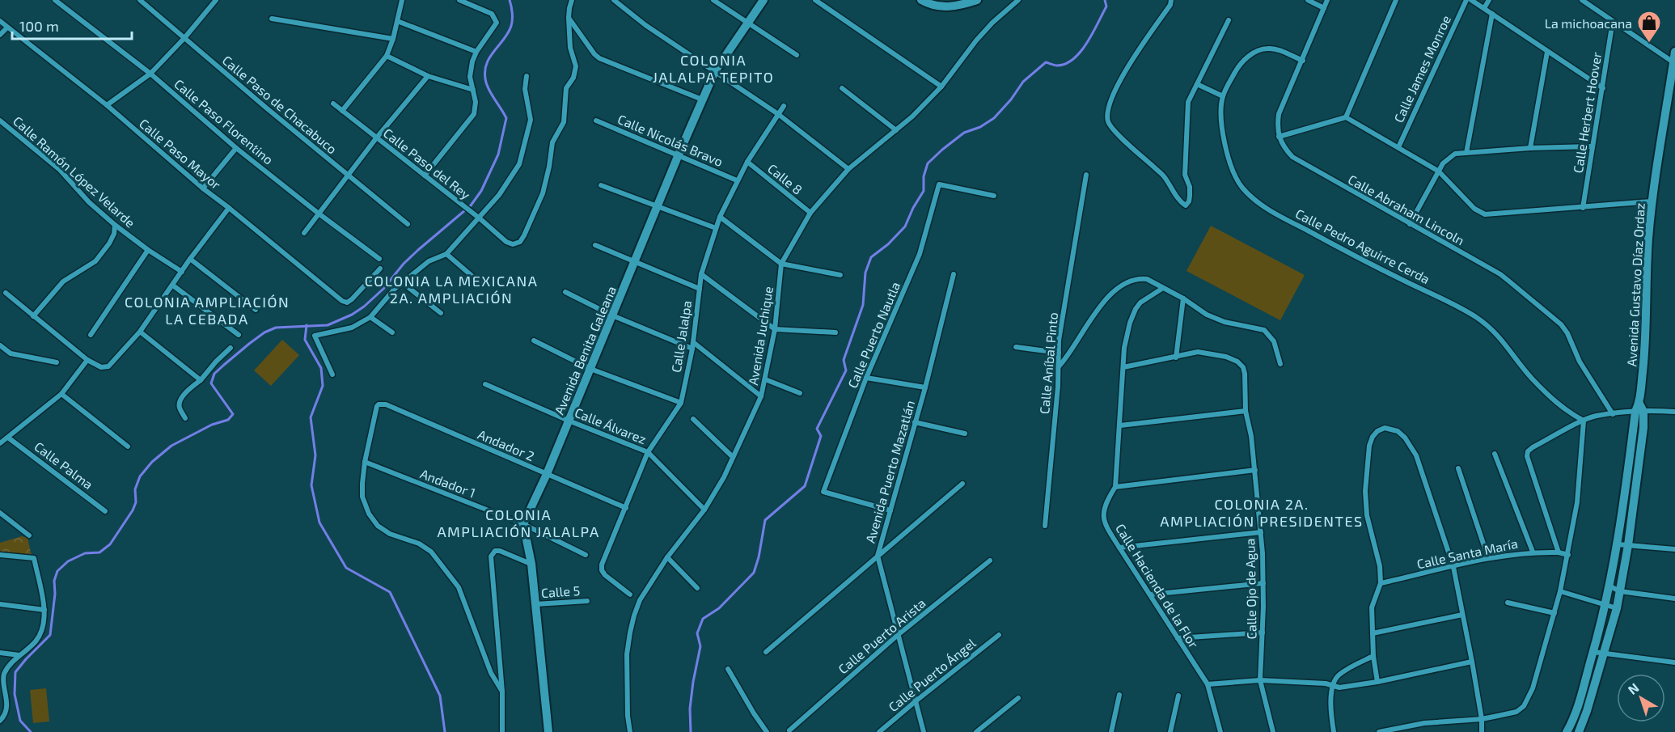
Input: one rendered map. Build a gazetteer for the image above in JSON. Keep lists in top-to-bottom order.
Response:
{
  "streets": {
    "street": [
      "Calle James Monroe",
      "Calle Paso de Chacabuco",
      "Calle Herbert Hoover",
      "Calle Paso Florentino",
      "Calle Nicolás Bravo",
      "Calle Paso Mayor",
      "Calle Paso del Rey",
      "Calle Ramón López Velarde",
      "Calle 8",
      "Calle Abraham Lincoln",
      "Calle Pedro Aguirre Cerda",
      "Avenida Gustavo Díaz Ordaz",
      "Calle Puerto Nautla",
      "Avenida Juchique",
      "Calle Jalalpa",
      "Avenida Benita Galeana",
      "Calle Aníbal Pinto",
      "Calle Álvarez",
      "Andador 2",
      "Calle Palma",
      "Avenida Puerto Mazatlán",
      "Andador 1",
      "Calle Santa María",
      "Calle Hacienda de la Flor",
      "Calle Ojo de Agua",
      "Calle 5",
      "Calle Puerto Arista",
      "Calle Puerto Ángel"
    ]
  },
  "crossings": [
    ["Calle Nicolás Bravo", "Calle Jalalpa"],
    ["Calle Nicolás Bravo", "Avenida Benita Galeana"],
    ["Calle 8", "Avenida Juchique"],
    ["Calle 8", "Calle Jalalpa"],
    ["Calle Puerto Nautla", "Avenida Puerto Mazatlán"],
    ["Calle Jalalpa", "Calle Álvarez"],
    ["Calle Jalalpa", "Andador 2"],
    ["Avenida Benita Galeana", "Calle Álvarez"],
    ["Avenida Benita Galeana", "Andador 2"],
    ["Avenida Benita Galeana", "Andador 1"],
    ["Andador 2", "Andador 1"],
    ["Avenida Puerto Mazatlán", "Calle Puerto Arista"],
    ["Avenida Puerto Mazatlán", "Calle Puerto Ángel"],
    ["Calle Hacienda de la Flor", "Calle Ojo de Agua"]
  ],
  "districts": [
    "COLONIA JALALPA TEPITO",
    "COLONIA LA MEXICANA 2A. AMPLIACIÓN",
    "COLONIA AMPLIACIÓN LA CEBADA",
    "COLONIA 2A. AMPLIACIÓN PRESIDENTES",
    "COLONIA AMPLIACIÓN JALALPA"
  ],
  "places": {
    "shop": ["La michoacana"]
  },
  "scale_bar": "100 m",
  "north": "top left"
}
